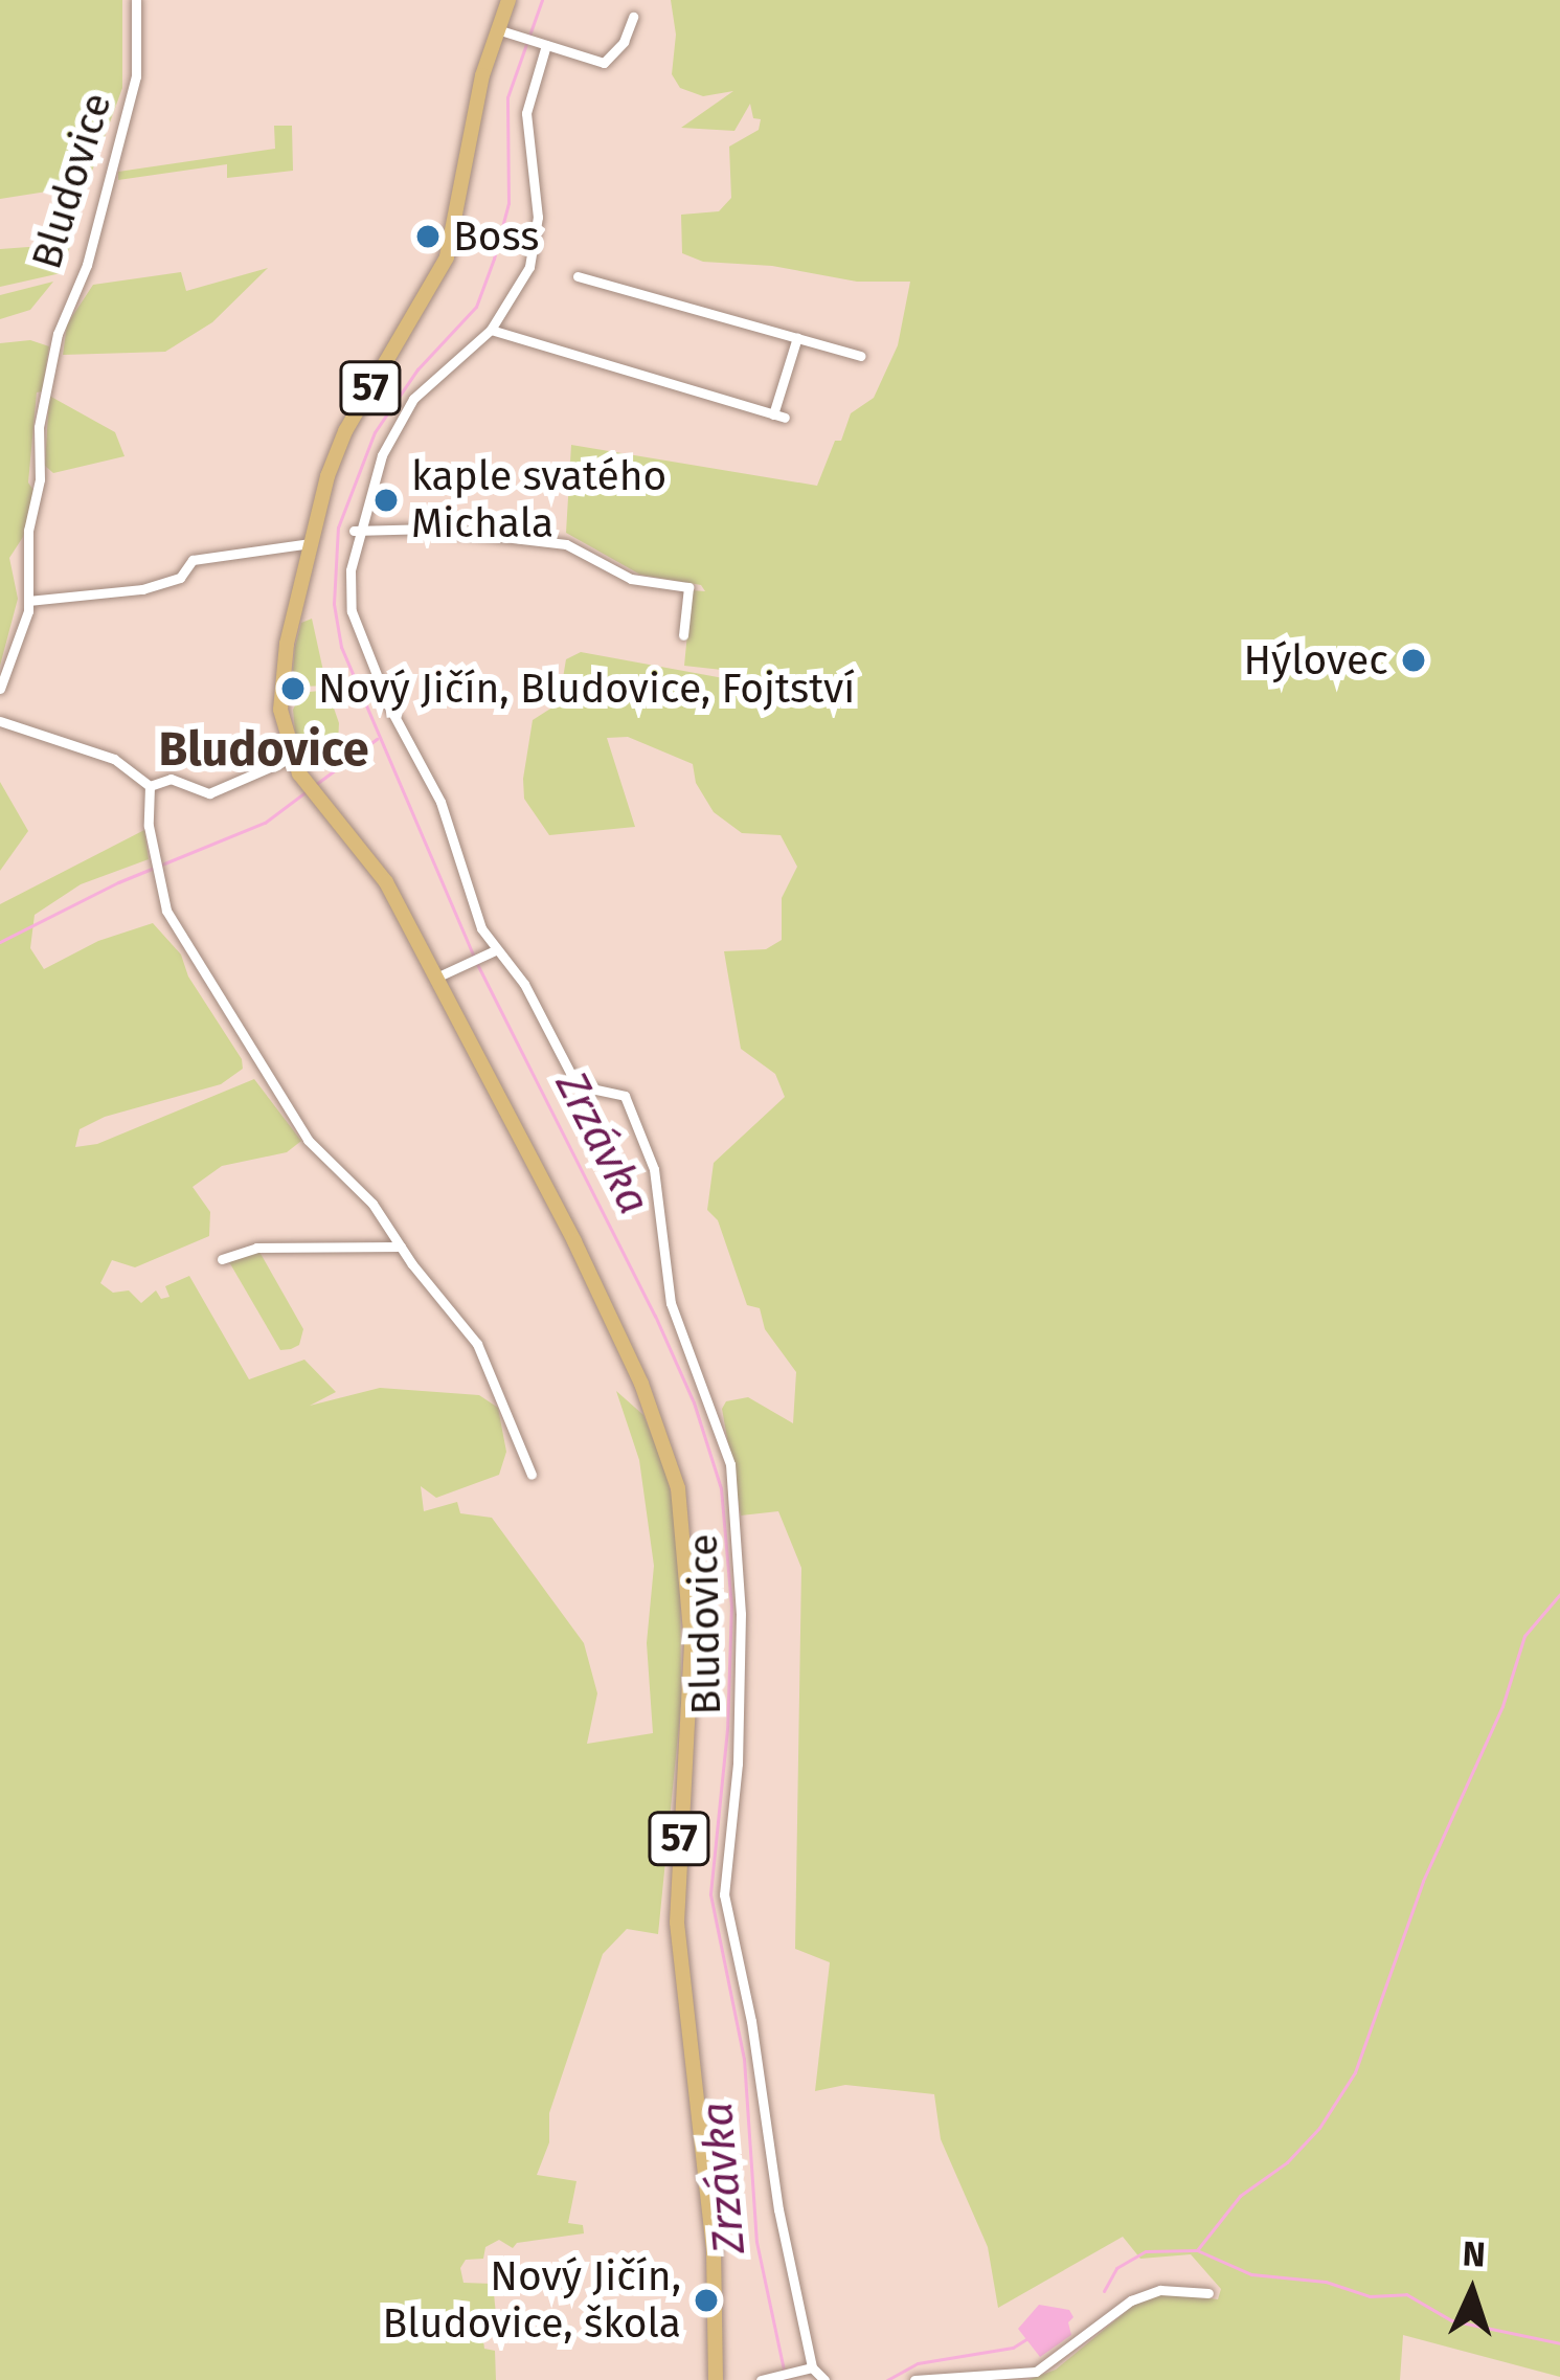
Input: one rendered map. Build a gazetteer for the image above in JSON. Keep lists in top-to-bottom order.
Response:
{
  "streets": {
    "main road": ["57"],
    "street": ["Bludovice"]
  },
  "districts": ["Bludovice"],
  "water": ["Zrzávka"],
  "places": [
    "Boss",
    "kaple svatého Michala",
    "Hýlovec",
    "Nový Jičín, Bludovice, Fojtství",
    "Nový Jičín, Bludovice, škola"
  ],
  "north": "top"
}
